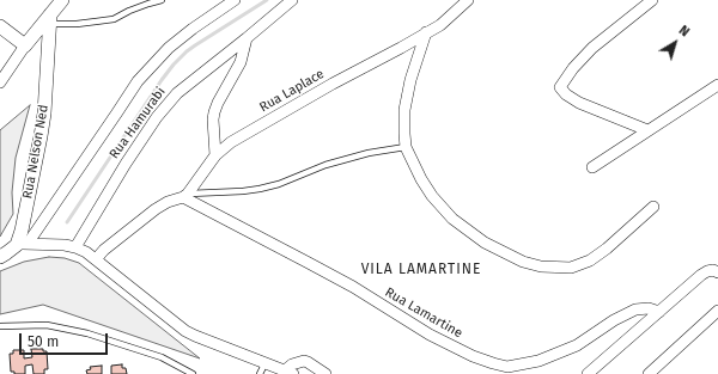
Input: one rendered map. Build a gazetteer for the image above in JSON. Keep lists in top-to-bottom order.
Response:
{
  "streets": {
    "street": [
      "Rua Laplace",
      "Rua Hamurabi",
      "Rua Nelson Ned",
      "Rua Lamartine"
    ]
  },
  "crossings": [
    ["Rua Laplace", "Rua Lamartine"],
    ["Rua Hamurabi", "Rua Nelson Ned"]
  ],
  "districts": ["VILA LAMARTINE"],
  "scale_bar": "50 m",
  "north": "top right"
}
